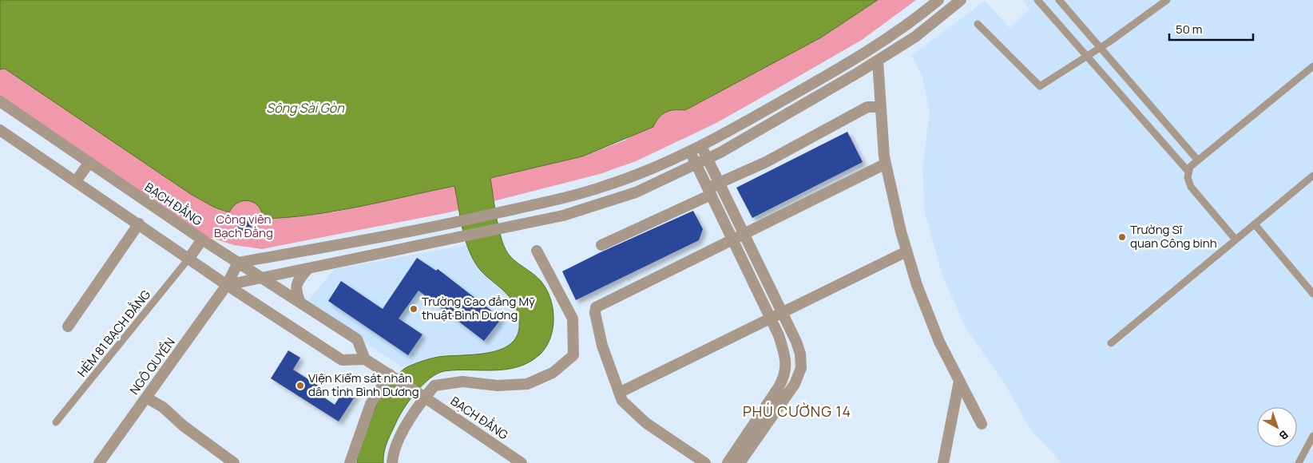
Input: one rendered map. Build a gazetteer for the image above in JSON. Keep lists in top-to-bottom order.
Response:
{
  "streets": {
    "street": ["BẠCH ĐẰNG", "NGÔ QUYỀN"],
    "lane": ["HẺM 81 BẠCH ĐẰNG"]
  },
  "crossings": [
    ["BẠCH ĐẰNG", "NGÔ QUYỀN"]
  ],
  "districts": ["PHÚ CƯỜNG 14"],
  "water": ["Sông Sài Gòn"],
  "parks": ["Công viên Bạch Đằng"],
  "places": ["Trường Sĩ quan Công binh", "Trường Cao đẳng Mỹ thuật Bình Dương", "Viện Kiểm sát nhân dân tỉnh Bình Dương"],
  "scale_bar": "50 m",
  "north": "bottom right"
}
